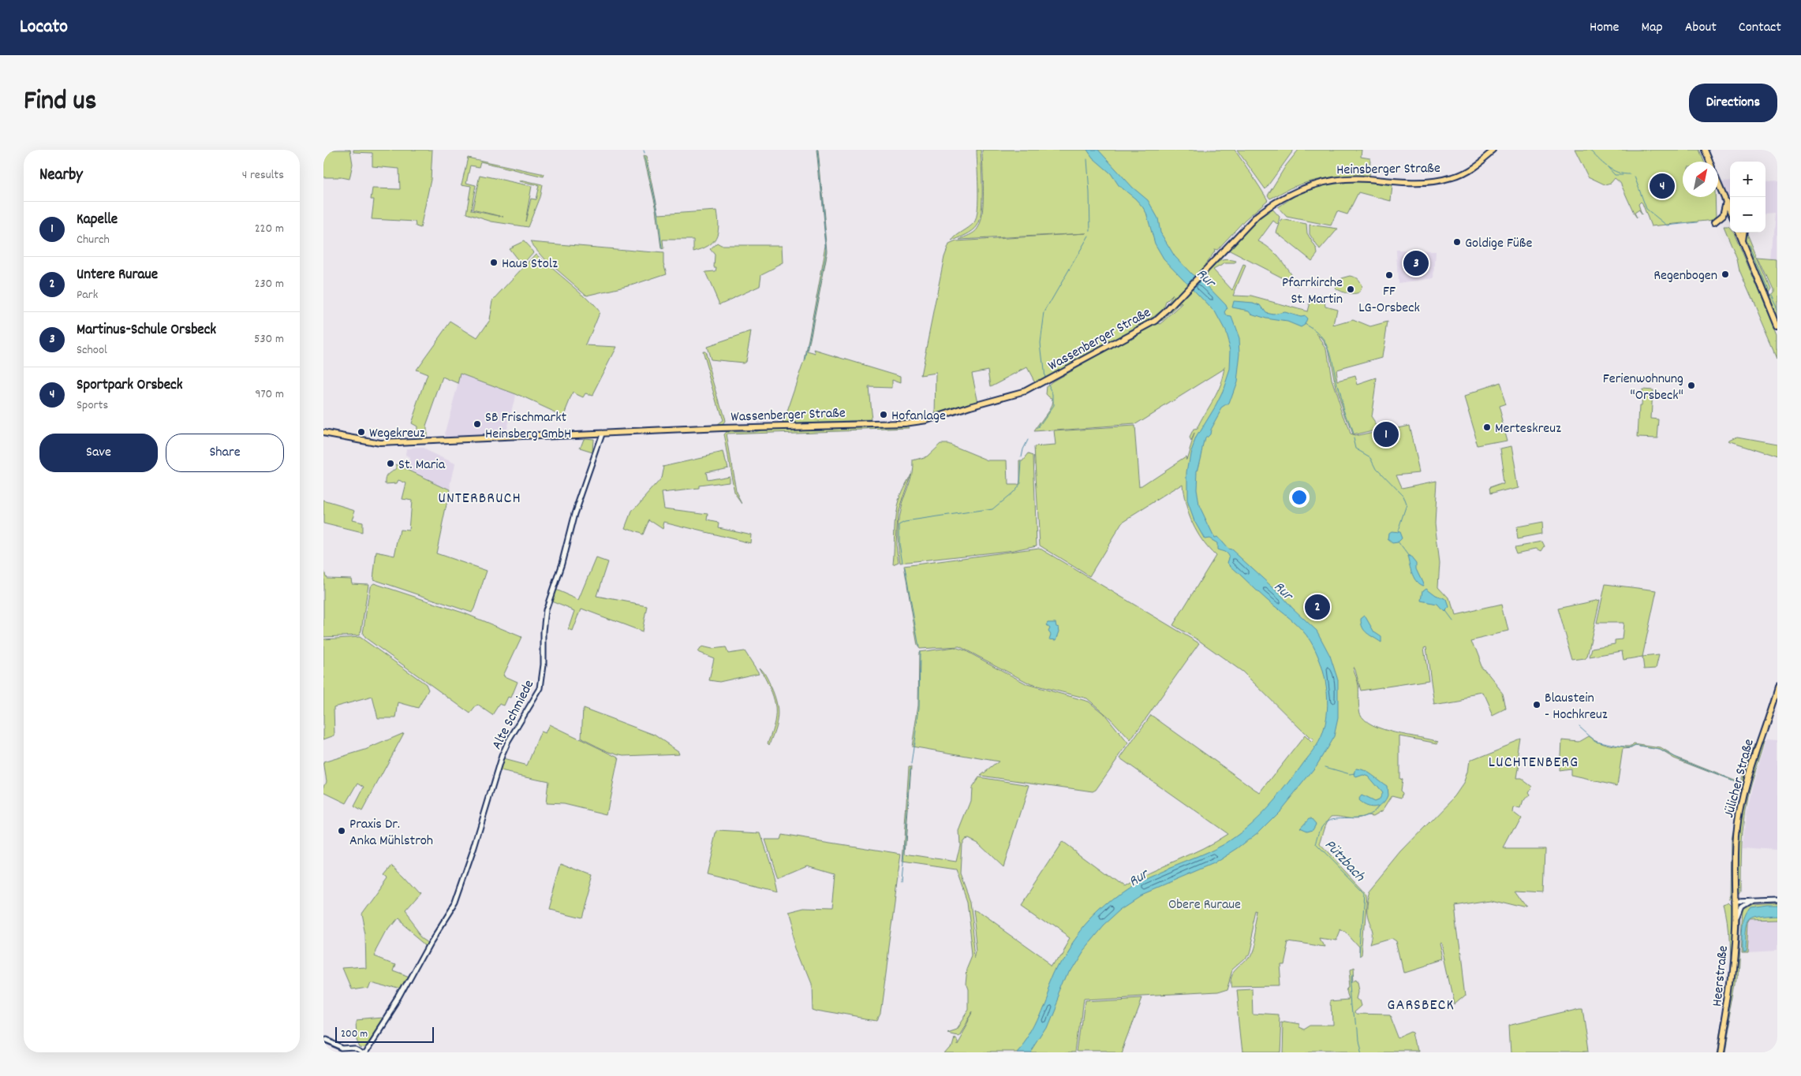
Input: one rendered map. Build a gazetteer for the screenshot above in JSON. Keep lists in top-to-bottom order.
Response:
{
  "streets": {
    "main road": [
      "Heinsberger Straße",
      "Wassenberger Straße",
      "Jülicher Straße",
      "Heerstraße"
    ],
    "street": ["Alte Schmiede"]
  },
  "crossings": [
    ["Heinsberger Straße", "Wassenberger Straße"],
    ["Wassenberger Straße", "Alte Schmiede"],
    ["Jülicher Straße", "Heerstraße"]
  ],
  "districts": ["UNTERBRUCH", "LUCHTENBERG", "GARSBECK"],
  "water": ["Rur", "Pützbach"],
  "parks": ["Obere Ruraue"],
  "places": [
    "Goldige Füße",
    "Haus Stolz",
    "Regenbogen",
    "FF LG-Orsbeck",
    "Pfarrkirche St. Martin",
    "Ferienwohnung \"Orsbeck\"",
    "Hofanlage",
    "SB Frischmarkt Heinsberg GmbH",
    "Merteskreuz",
    "Wegekreuz",
    "St. Maria",
    "Blaustein - Hochkreuz",
    "Praxis Dr. Anka Mühlstroh"
  ],
  "scale_bar": "200 m",
  "north": "top right",
  "page": {
    "header": "Locato",
    "nav": [
      "Home",
      "Map",
      "About",
      "Contact"
    ],
    "title": "Find us",
    "buttons": [
      "Directions",
      ["Save", "Share"]
    ],
    "heading": ["Nearby", "4 results"],
    "map_buttons": ["+", "−"],
    "pins": [
      "4",
      "3",
      "1",
      "2"
    ],
    "list": [
      {
        "mark": "1",
        "name": "Kapelle",
        "note": "Church",
        "value": "220 m"
      },
      {
        "mark": "2",
        "name": "Untere Ruraue",
        "note": "Park",
        "value": "230 m"
      },
      {
        "mark": "3",
        "name": "Martinus-Schule Orsbeck",
        "note": "School",
        "value": "530 m"
      },
      {
        "mark": "4",
        "name": "Sportpark Orsbeck",
        "note": "Sports",
        "value": "970 m"
      }
    ],
    "scale": "200 m"
  }
}
